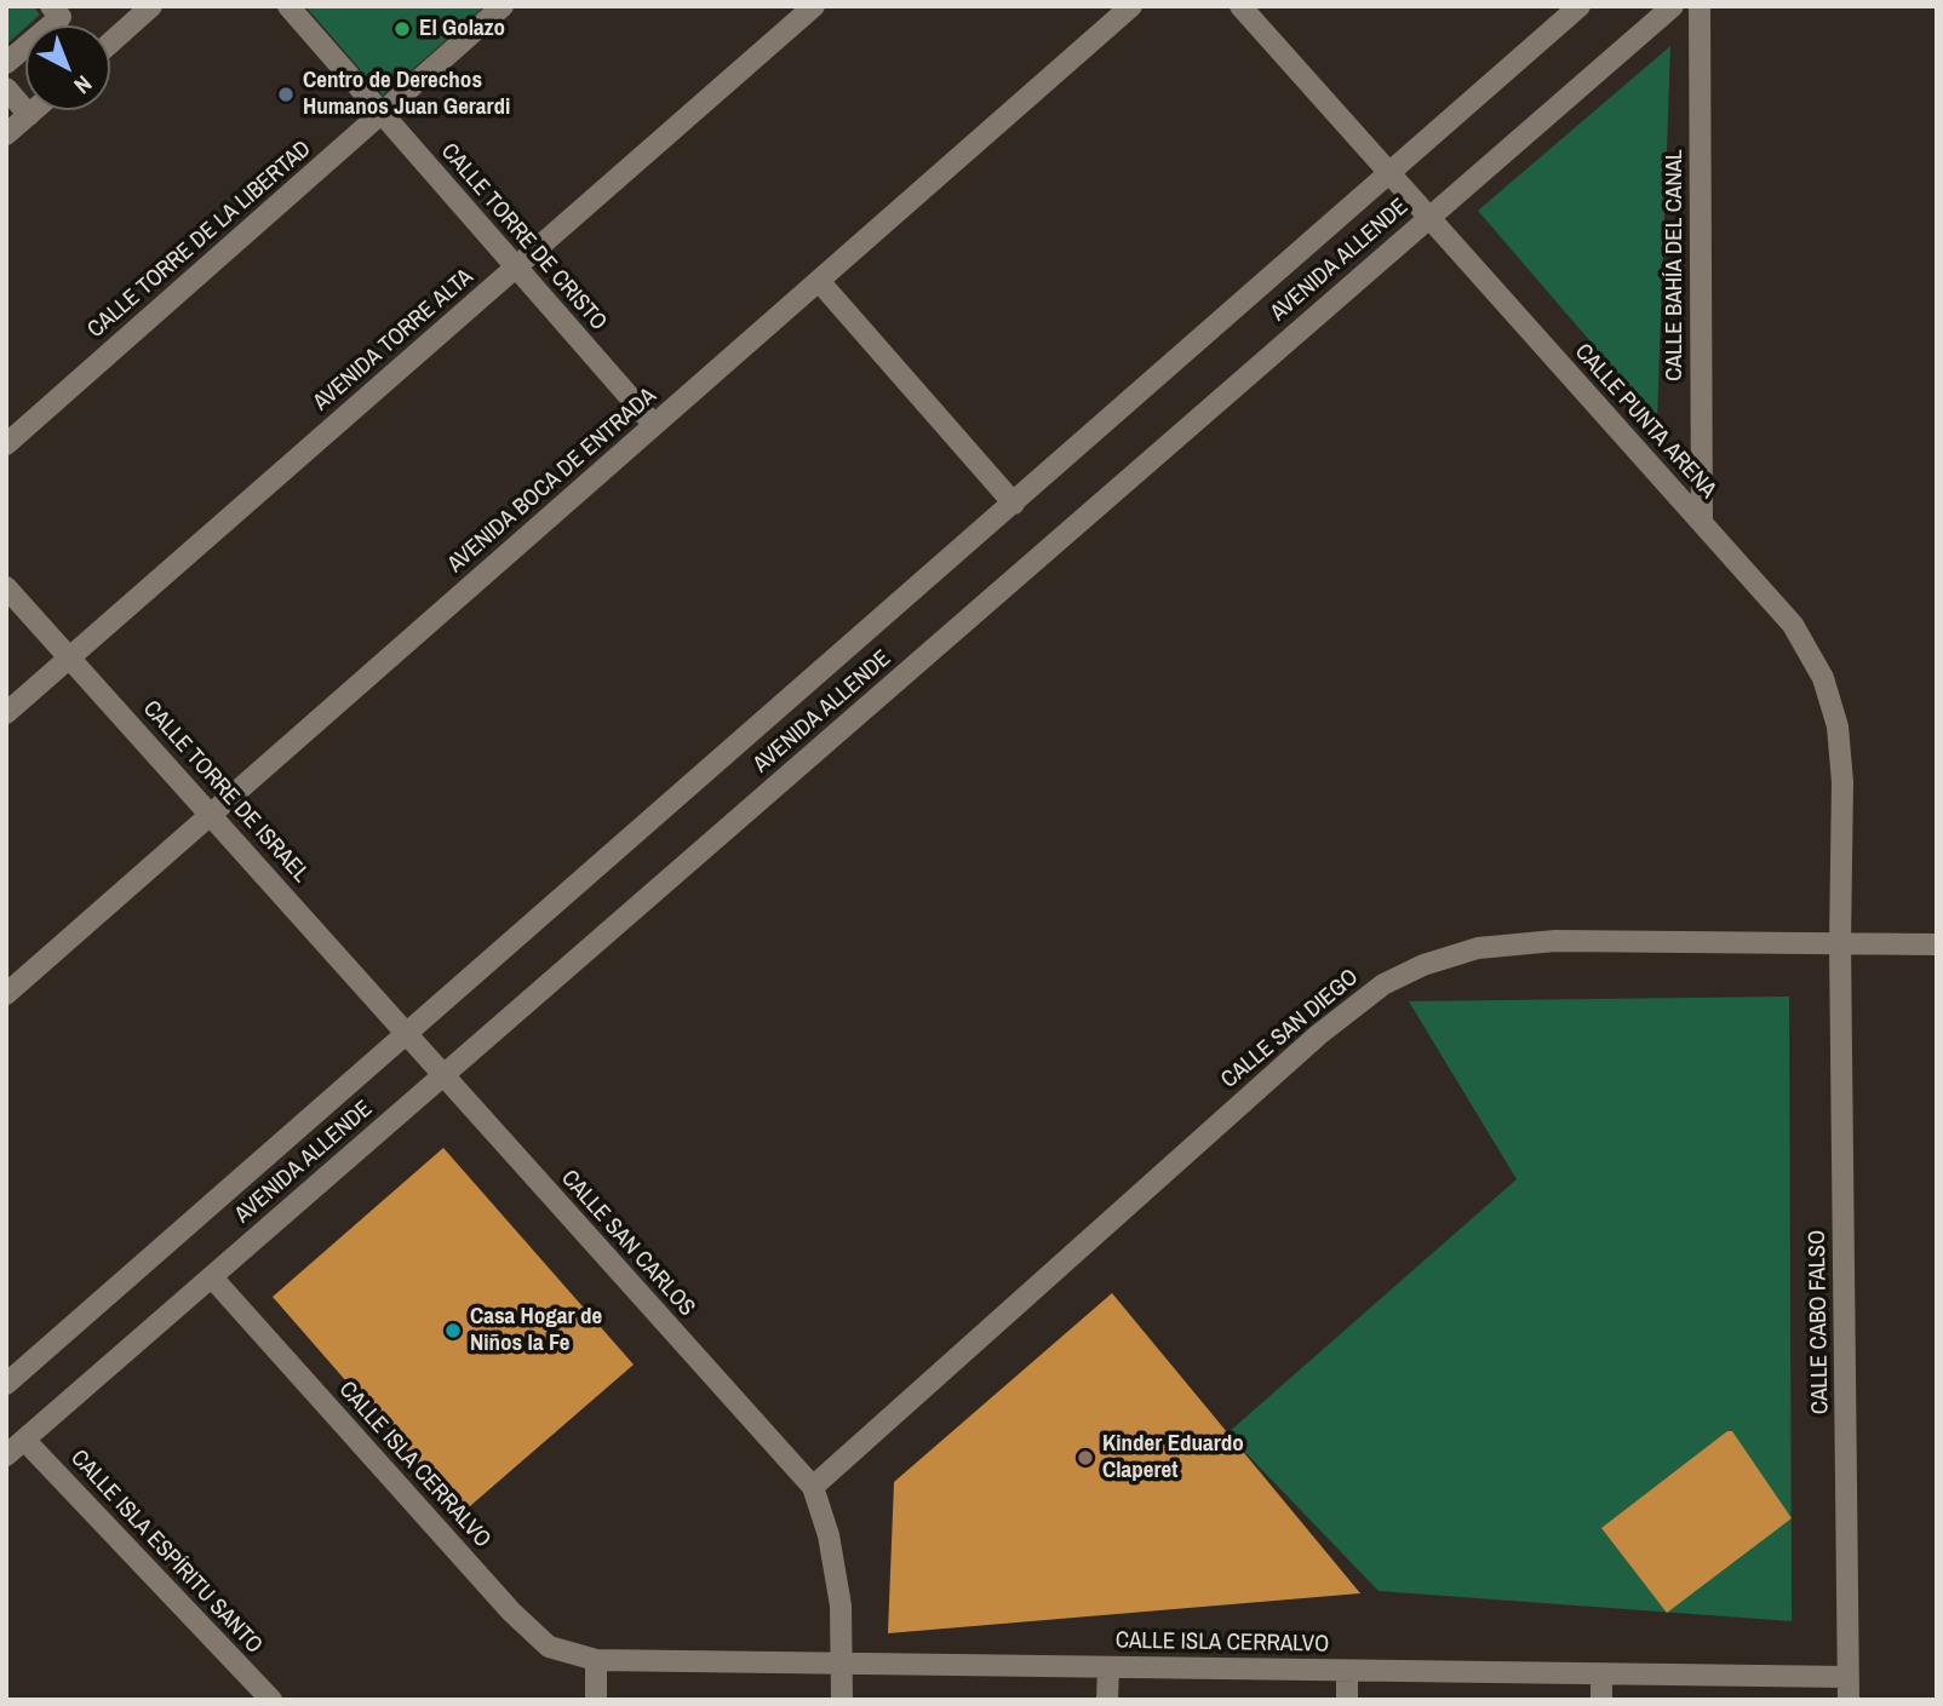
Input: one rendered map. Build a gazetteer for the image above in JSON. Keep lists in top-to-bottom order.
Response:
{
  "streets": {
    "street": [
      "CALLE TORRE DE CRISTO",
      "CALLE TORRE DE LA LIBERTAD",
      "AVENIDA ALLENDE",
      "CALLE BAHÍA DEL CANAL",
      "AVENIDA TORRE ALTA",
      "CALLE PUNTA ARENA",
      "AVENIDA BOCA DE ENTRADA",
      "CALLE TORRE DE ISRAEL",
      "CALLE SAN DIEGO",
      "CALLE SAN CARLOS",
      "CALLE CABO FALSO",
      "CALLE ISLA CERRALVO",
      "CALLE ISLA ESPÍRITU SANTO"
    ]
  },
  "crossings": [
    ["CALLE TORRE DE CRISTO", "CALLE TORRE DE LA LIBERTAD"],
    ["CALLE TORRE DE CRISTO", "AVENIDA TORRE ALTA"],
    ["CALLE TORRE DE CRISTO", "AVENIDA BOCA DE ENTRADA"],
    ["AVENIDA ALLENDE", "CALLE PUNTA ARENA"],
    ["AVENIDA ALLENDE", "CALLE TORRE DE ISRAEL"],
    ["AVENIDA ALLENDE", "CALLE SAN CARLOS"],
    ["AVENIDA ALLENDE", "CALLE ISLA CERRALVO"],
    ["AVENIDA ALLENDE", "CALLE ISLA ESPÍRITU SANTO"],
    ["CALLE BAHÍA DEL CANAL", "CALLE PUNTA ARENA"],
    ["AVENIDA TORRE ALTA", "CALLE TORRE DE ISRAEL"],
    ["CALLE PUNTA ARENA", "CALLE SAN DIEGO"],
    ["CALLE PUNTA ARENA", "CALLE CABO FALSO"],
    ["AVENIDA BOCA DE ENTRADA", "CALLE TORRE DE ISRAEL"],
    ["CALLE TORRE DE ISRAEL", "CALLE SAN CARLOS"],
    ["CALLE SAN DIEGO", "CALLE SAN CARLOS"],
    ["CALLE SAN DIEGO", "CALLE CABO FALSO"],
    ["CALLE CABO FALSO", "CALLE ISLA CERRALVO"]
  ],
  "places": [
    "El Golazo",
    "Centro de Derechos Humanos Juan Gerardi",
    "Casa Hogar de Niños la Fe",
    "Kinder Eduardo Claperet"
  ],
  "north": "bottom right"
}
